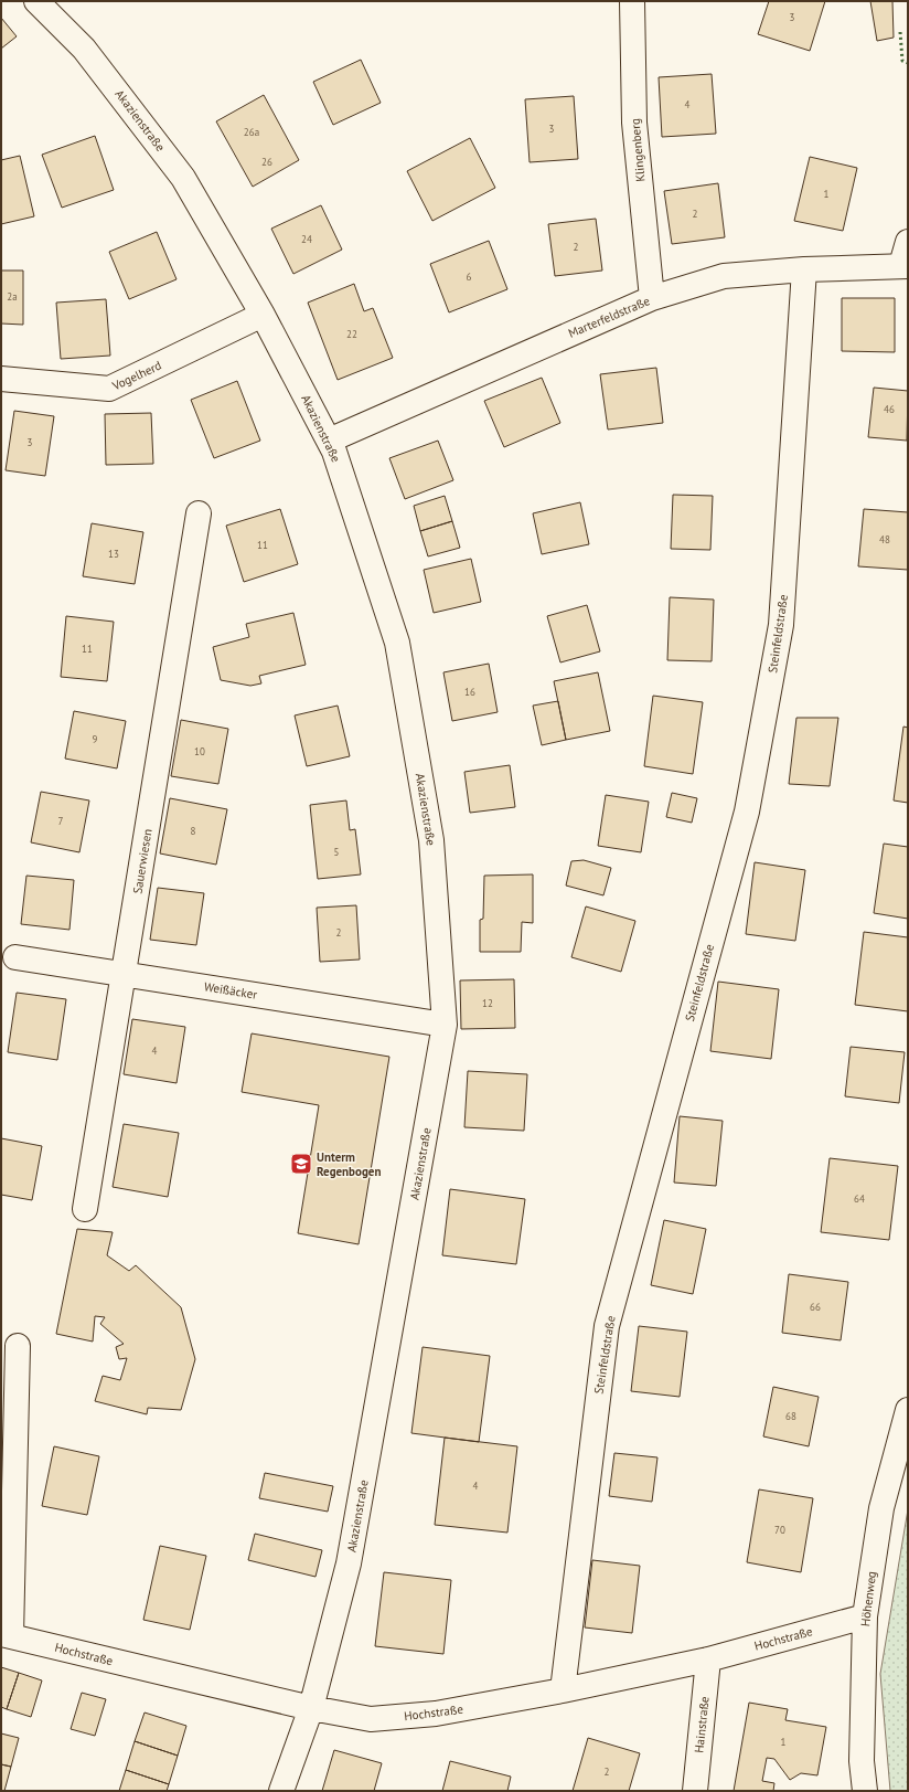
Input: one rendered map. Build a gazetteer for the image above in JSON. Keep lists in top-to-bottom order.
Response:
{
  "streets": {
    "street": [
      "Akazienstraße",
      "Klingenberg",
      "Marterfeldstraße",
      "Vogelherd",
      "Steinfeldstraße",
      "Sauerwiesen",
      "Weißäcker",
      "Höhenweg",
      "Hochstraße",
      "Hainstraße"
    ]
  },
  "crossings": [
    ["Akazienstraße", "Marterfeldstraße"],
    ["Akazienstraße", "Vogelherd"],
    ["Akazienstraße", "Weißäcker"],
    ["Akazienstraße", "Hochstraße"],
    ["Klingenberg", "Marterfeldstraße"],
    ["Marterfeldstraße", "Steinfeldstraße"],
    ["Steinfeldstraße", "Hochstraße"],
    ["Sauerwiesen", "Weißäcker"],
    ["Höhenweg", "Hochstraße"],
    ["Hochstraße", "Hainstraße"]
  ],
  "places": {
    "school or university": ["Unterm Regenbogen"]
  },
  "house_numbers": [
    "3",
    "4",
    "3",
    "26a",
    "26",
    "1",
    "2",
    "24",
    "2",
    "6",
    "2a",
    "22",
    "46",
    "3",
    "48",
    "11",
    "13",
    "11",
    "16",
    "9",
    "10",
    "7",
    "8",
    "5",
    "2",
    "12",
    "4",
    "64",
    "66",
    "68",
    "4",
    "70",
    "1",
    "2"
  ]
}
